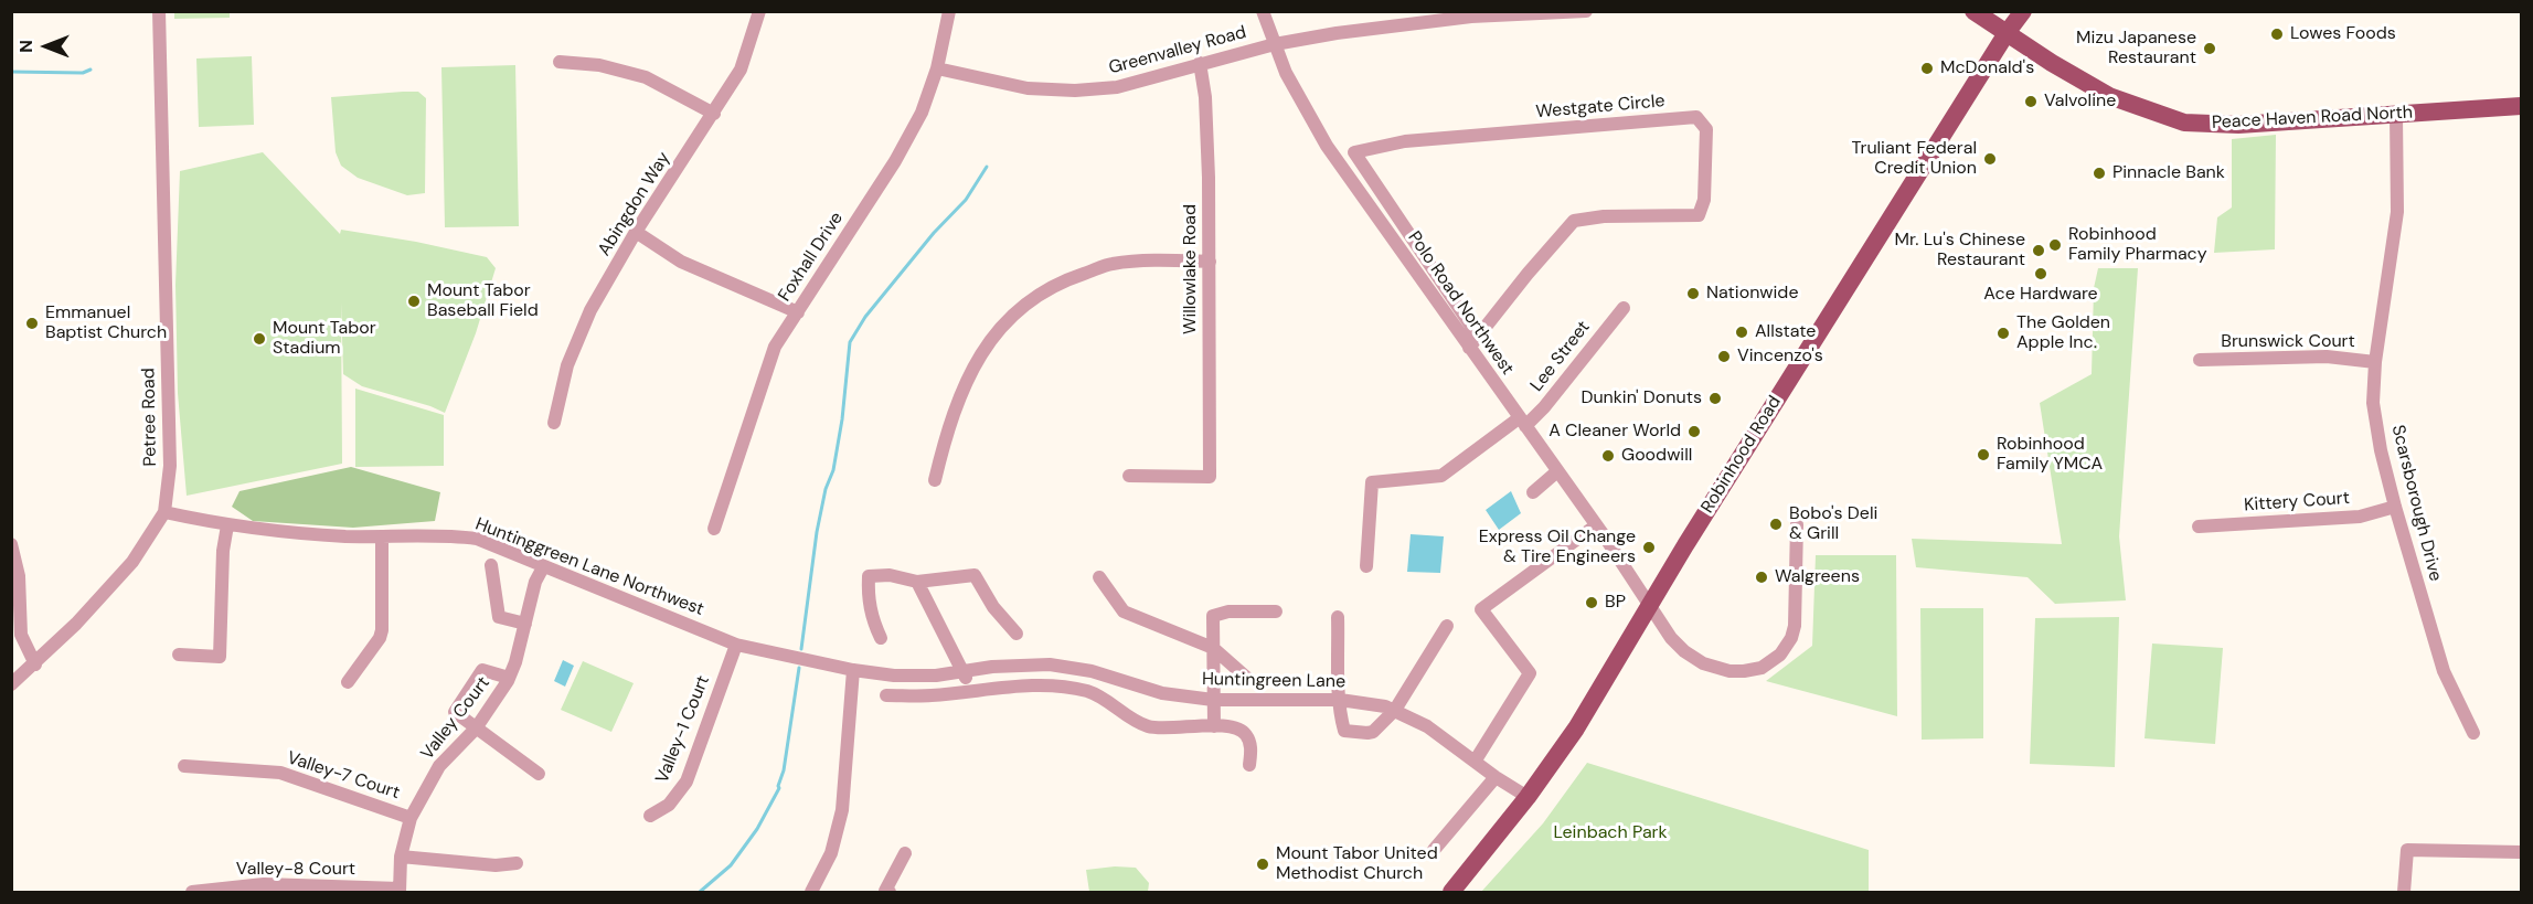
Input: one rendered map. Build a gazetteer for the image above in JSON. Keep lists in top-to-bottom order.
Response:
{
  "streets": {
    "main road": ["Peace Haven Road North", "Robinhood Road"],
    "street": [
      "Greenvalley Road",
      "Westgate Circle",
      "Abingdon Way",
      "Foxhall Drive",
      "Willowlake Road",
      "Polo Road Northwest",
      "Brunswick Court",
      "Lee Street",
      "Petree Road",
      "Kittery Court",
      "Scarsborough Drive",
      "Huntinggreen Lane Northwest",
      "Huntingreen Lane",
      "Valley Court",
      "Valley-1 Court",
      "Valley-7 Court",
      "Valley-8 Court"
    ]
  },
  "crossings": [
    ["Greenvalley Road", "Foxhall Drive"],
    ["Greenvalley Road", "Willowlake Road"],
    ["Greenvalley Road", "Polo Road Northwest"],
    ["Westgate Circle", "Polo Road Northwest"],
    ["Peace Haven Road North", "Robinhood Road"],
    ["Peace Haven Road North", "Scarsborough Drive"],
    ["Polo Road Northwest", "Lee Street"],
    ["Polo Road Northwest", "Robinhood Road"],
    ["Brunswick Court", "Scarsborough Drive"],
    ["Petree Road", "Huntinggreen Lane Northwest"],
    ["Robinhood Road", "Huntingreen Lane"],
    ["Kittery Court", "Scarsborough Drive"],
    ["Huntinggreen Lane Northwest", "Huntingreen Lane"],
    ["Huntinggreen Lane Northwest", "Valley Court"],
    ["Huntinggreen Lane Northwest", "Valley-1 Court"],
    ["Valley Court", "Valley-7 Court"],
    ["Valley Court", "Valley-8 Court"]
  ],
  "parks": ["Leinbach Park"],
  "places": [
    "Lowes Foods",
    "Mizu Japanese Restaurant",
    "McDonald's",
    "Valvoline",
    "Truliant Federal Credit Union",
    "Pinnacle Bank",
    "Robinhood Family Pharmacy",
    "Mr. Lu's Chinese Restaurant",
    "Ace Hardware",
    "Nationwide",
    "Mount Tabor Baseball Field",
    "Emmanuel Baptist Church",
    "Allstate",
    "The Golden Apple Inc.",
    "Mount Tabor Stadium",
    "Vincenzo's",
    "Dunkin' Donuts",
    "A Cleaner World",
    "Robinhood Family YMCA",
    "Goodwill",
    "Bobo's Deli & Grill",
    "Express Oil Change & Tire Engineers",
    "Walgreens",
    "BP",
    "Mount Tabor United Methodist Church"
  ],
  "north": "left"
}
